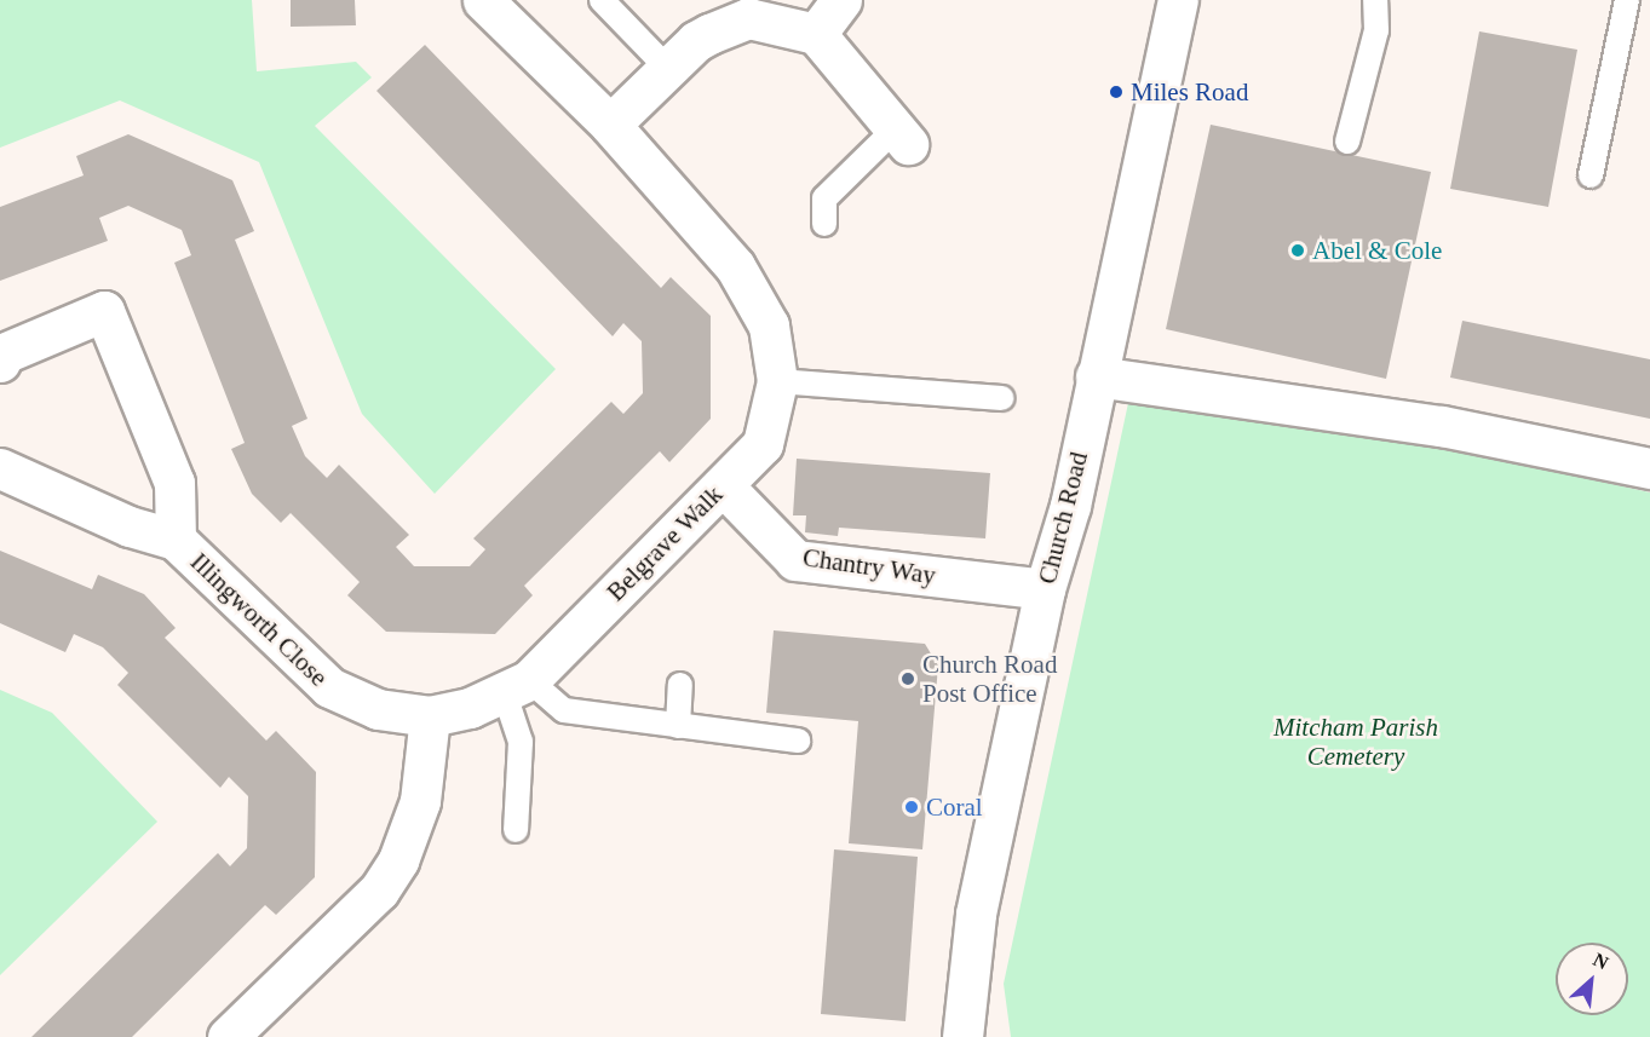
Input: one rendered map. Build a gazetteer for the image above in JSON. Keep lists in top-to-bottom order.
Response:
{
  "streets": {
    "street": [
      "Church Road",
      "Belgrave Walk",
      "Chantry Way",
      "Illingworth Close"
    ]
  },
  "crossings": [
    ["Church Road", "Chantry Way"],
    ["Belgrave Walk", "Chantry Way"],
    ["Belgrave Walk", "Illingworth Close"]
  ],
  "parks": ["Mitcham Parish Cemetery"],
  "places": [
    "Miles Road",
    "Abel & Cole",
    "Church Road Post Office",
    "Coral"
  ],
  "north": "top right"
}
